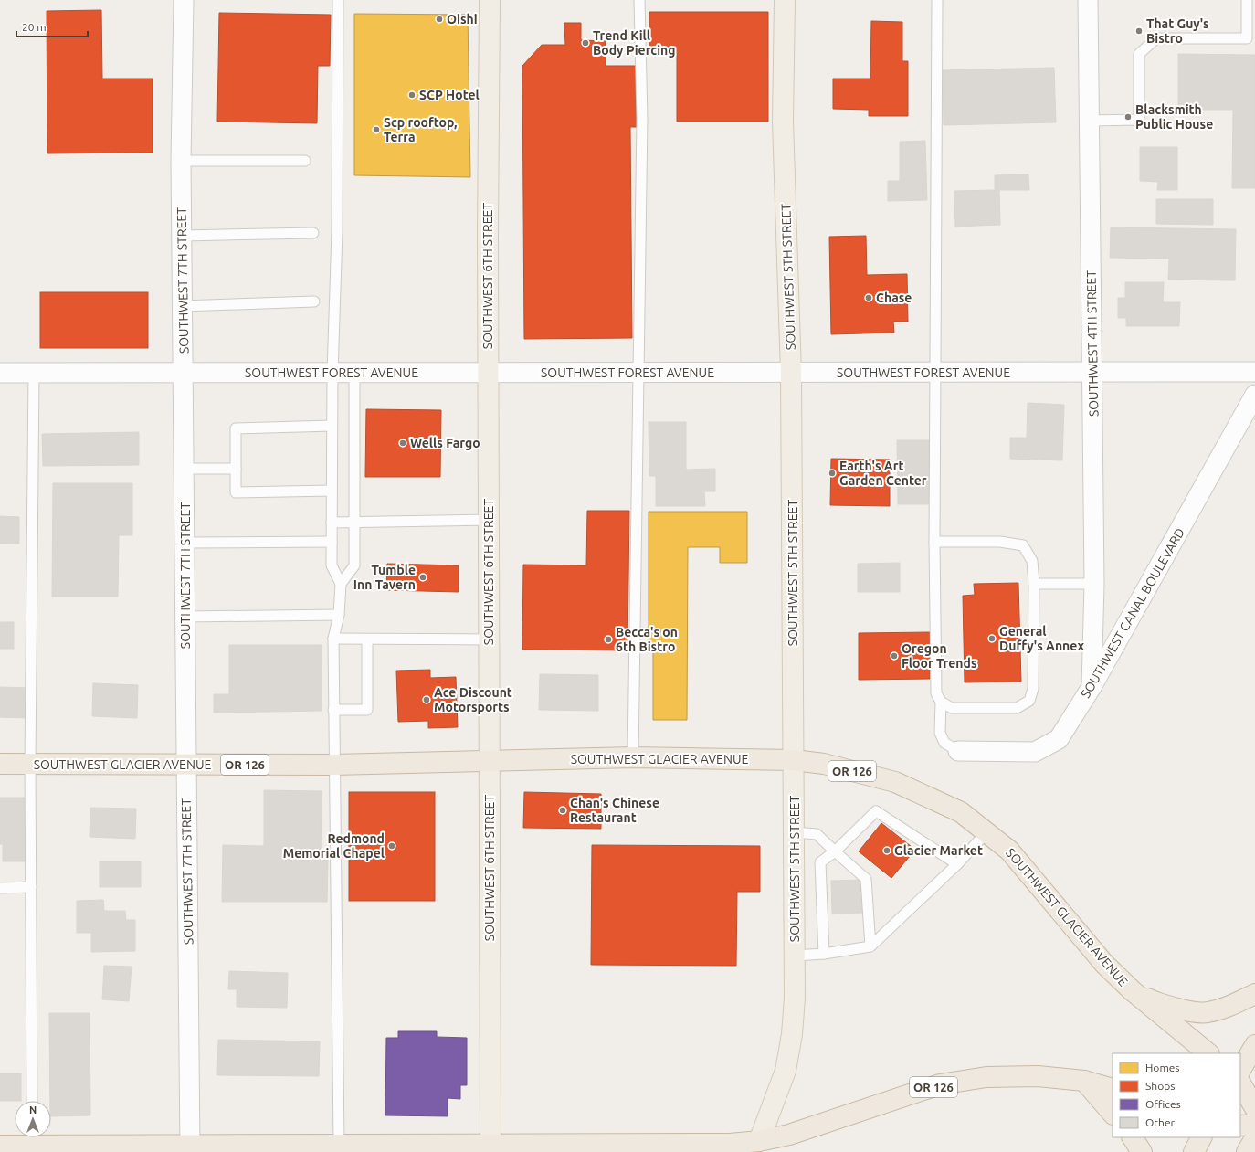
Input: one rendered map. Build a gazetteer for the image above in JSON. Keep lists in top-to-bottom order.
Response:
{
  "streets": {
    "highway": ["SOUTHWEST GLACIER AVENUE", "OR 126"],
    "main road": ["SOUTHWEST 6TH STREET", "SOUTHWEST 5TH STREET"],
    "street": [
      "SOUTHWEST 7TH STREET",
      "SOUTHWEST 4TH STREET",
      "SOUTHWEST FOREST AVENUE",
      "SOUTHWEST CANAL BOULEVARD"
    ]
  },
  "crossings": [
    ["SOUTHWEST 6TH STREET", "SOUTHWEST FOREST AVENUE"],
    ["SOUTHWEST 6TH STREET", "SOUTHWEST GLACIER AVENUE"],
    ["SOUTHWEST 6TH STREET", "OR 126"],
    ["SOUTHWEST 5TH STREET", "SOUTHWEST FOREST AVENUE"],
    ["SOUTHWEST 5TH STREET", "SOUTHWEST GLACIER AVENUE"],
    ["SOUTHWEST 5TH STREET", "OR 126"],
    ["SOUTHWEST 7TH STREET", "SOUTHWEST FOREST AVENUE"],
    ["SOUTHWEST 7TH STREET", "SOUTHWEST GLACIER AVENUE"],
    ["SOUTHWEST 7TH STREET", "OR 126"],
    ["SOUTHWEST 4TH STREET", "SOUTHWEST FOREST AVENUE"],
    ["SOUTHWEST 4TH STREET", "SOUTHWEST CANAL BOULEVARD"],
    ["SOUTHWEST GLACIER AVENUE", "OR 126"]
  ],
  "places": [
    "Oishi",
    "That Guy's Bistro",
    "Trend Kill Body Piercing",
    "SCP Hotel",
    "Blacksmith Public House",
    "Scp rooftop, Terra",
    "Chase",
    "Wells Fargo",
    "Earth's Art Garden Center",
    "Tumble Inn Tavern",
    "General Duffy's Annex",
    "Becca's on 6th Bistro",
    "Oregon Floor Trends",
    "Ace Discount Motorsports",
    "Chan's Chinese Restaurant",
    "Redmond Memorial Chapel",
    "Glacier Market"
  ],
  "legend": [
    "Homes",
    "Shops",
    "Offices",
    "Other"
  ],
  "scale_bar": "20 m",
  "north": "top"
}
